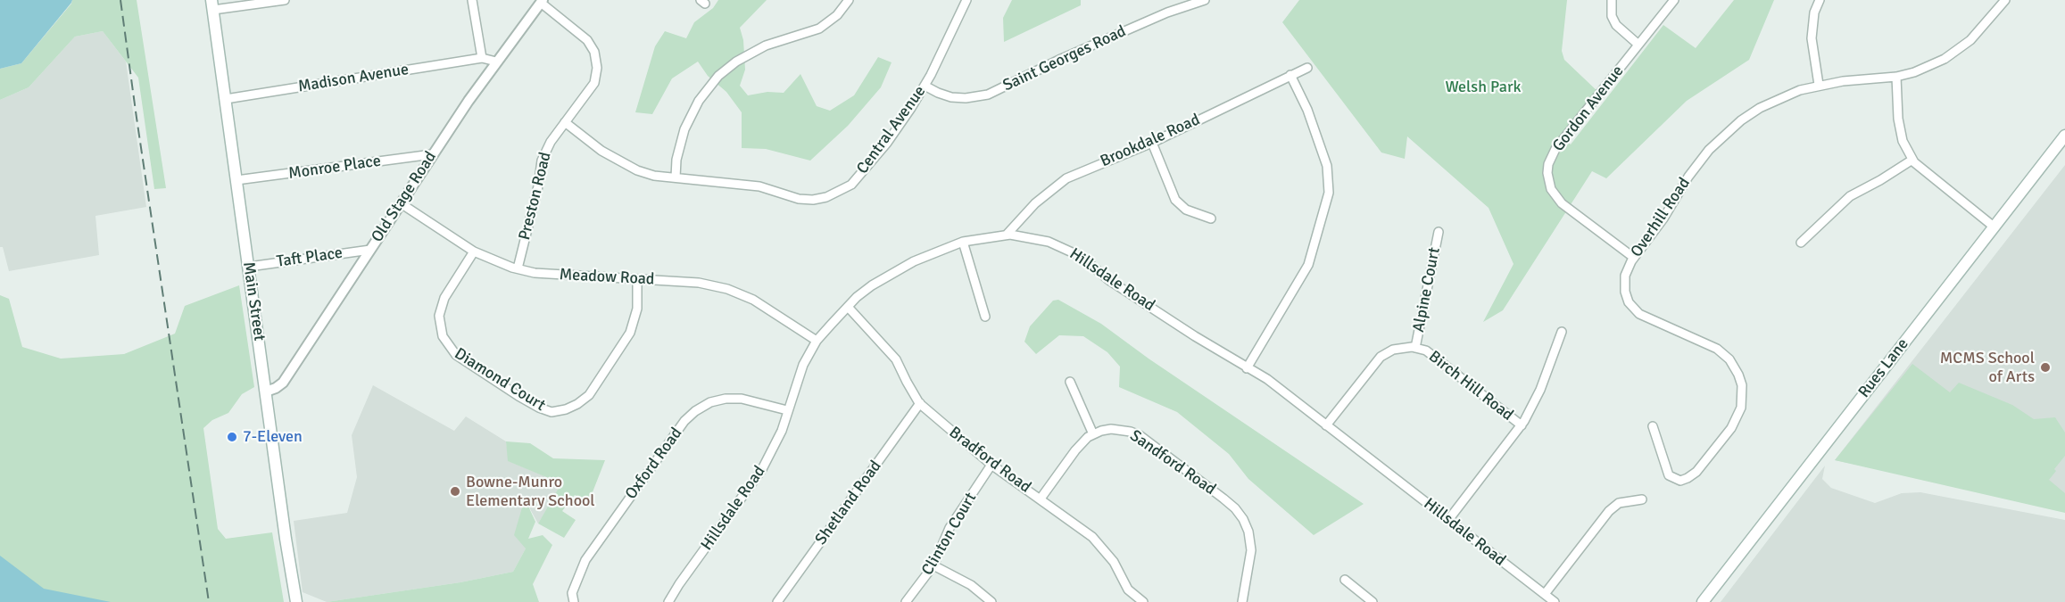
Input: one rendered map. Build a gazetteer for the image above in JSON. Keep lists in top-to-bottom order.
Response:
{
  "streets": {
    "main road": ["Main Street", "Rues Lane"],
    "street": [
      "Saint Georges Road",
      "Madison Avenue",
      "Gordon Avenue",
      "Central Avenue",
      "Brookdale Road",
      "Monroe Place",
      "Preston Road",
      "Old Stage Road",
      "Overhill Road",
      "Taft Place",
      "Meadow Road",
      "Hillsdale Road",
      "Alpine Court",
      "Diamond Court",
      "Birch Hill Road",
      "Bradford Road",
      "Sandford Road",
      "Oxford Road",
      "Shetland Road",
      "Clinton Court"
    ]
  },
  "crossings": [
    ["Saint Georges Road", "Central Avenue"],
    ["Madison Avenue", "Old Stage Road"],
    ["Madison Avenue", "Main Street"],
    ["Gordon Avenue", "Overhill Road"],
    ["Central Avenue", "Preston Road"],
    ["Brookdale Road", "Hillsdale Road"],
    ["Monroe Place", "Old Stage Road"],
    ["Monroe Place", "Main Street"],
    ["Preston Road", "Old Stage Road"],
    ["Preston Road", "Meadow Road"],
    ["Old Stage Road", "Taft Place"],
    ["Old Stage Road", "Meadow Road"],
    ["Old Stage Road", "Main Street"],
    ["Taft Place", "Main Street"],
    ["Meadow Road", "Hillsdale Road"],
    ["Meadow Road", "Diamond Court"],
    ["Hillsdale Road", "Birch Hill Road"],
    ["Hillsdale Road", "Bradford Road"],
    ["Hillsdale Road", "Oxford Road"],
    ["Alpine Court", "Birch Hill Road"],
    ["Bradford Road", "Shetland Road"],
    ["Bradford Road", "Clinton Court"]
  ],
  "parks": ["Welsh Park"],
  "places": ["MCMS School of Arts", "7-Eleven", "Bowne-Munro Elementary School"]
}
